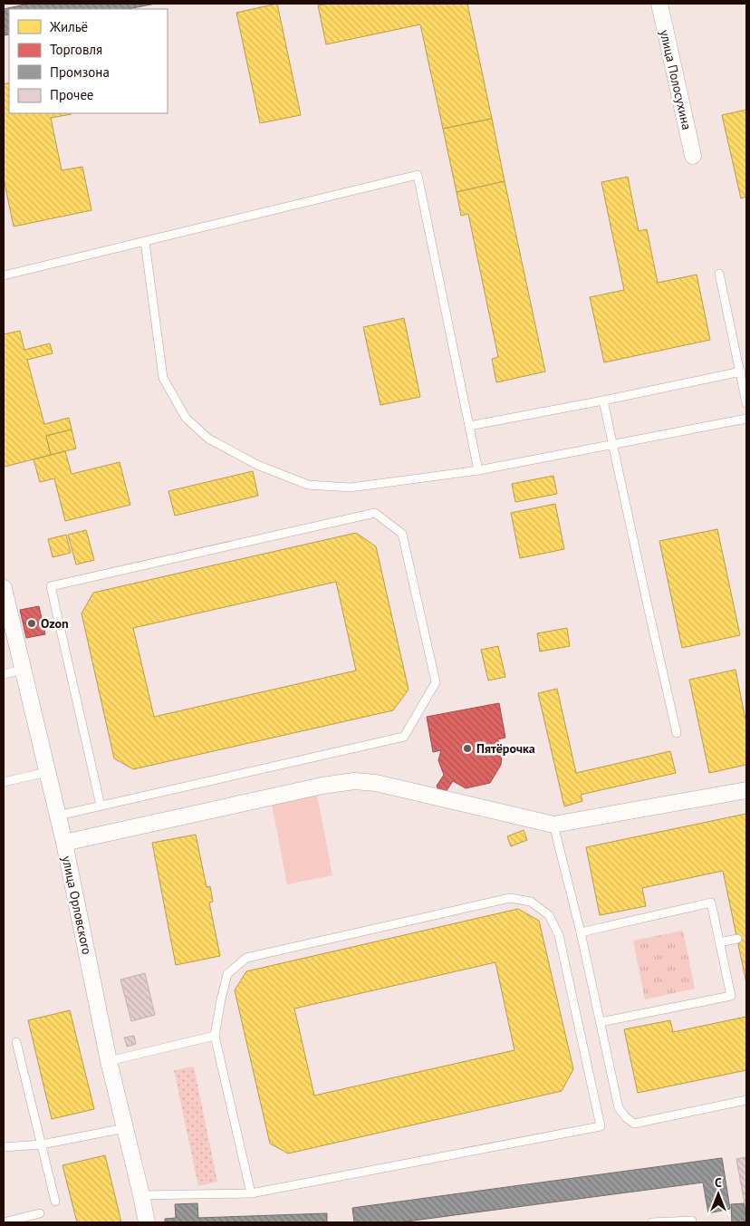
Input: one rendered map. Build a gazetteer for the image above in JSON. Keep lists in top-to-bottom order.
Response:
{
  "streets": {
    "street": ["улица Полосухина", "улица Орловского"]
  },
  "places": ["Ozon", "Пятёрочка"],
  "legend": [
    "Жильё",
    "Торговля",
    "Промзона",
    "Прочее"
  ],
  "north": "top"
}
